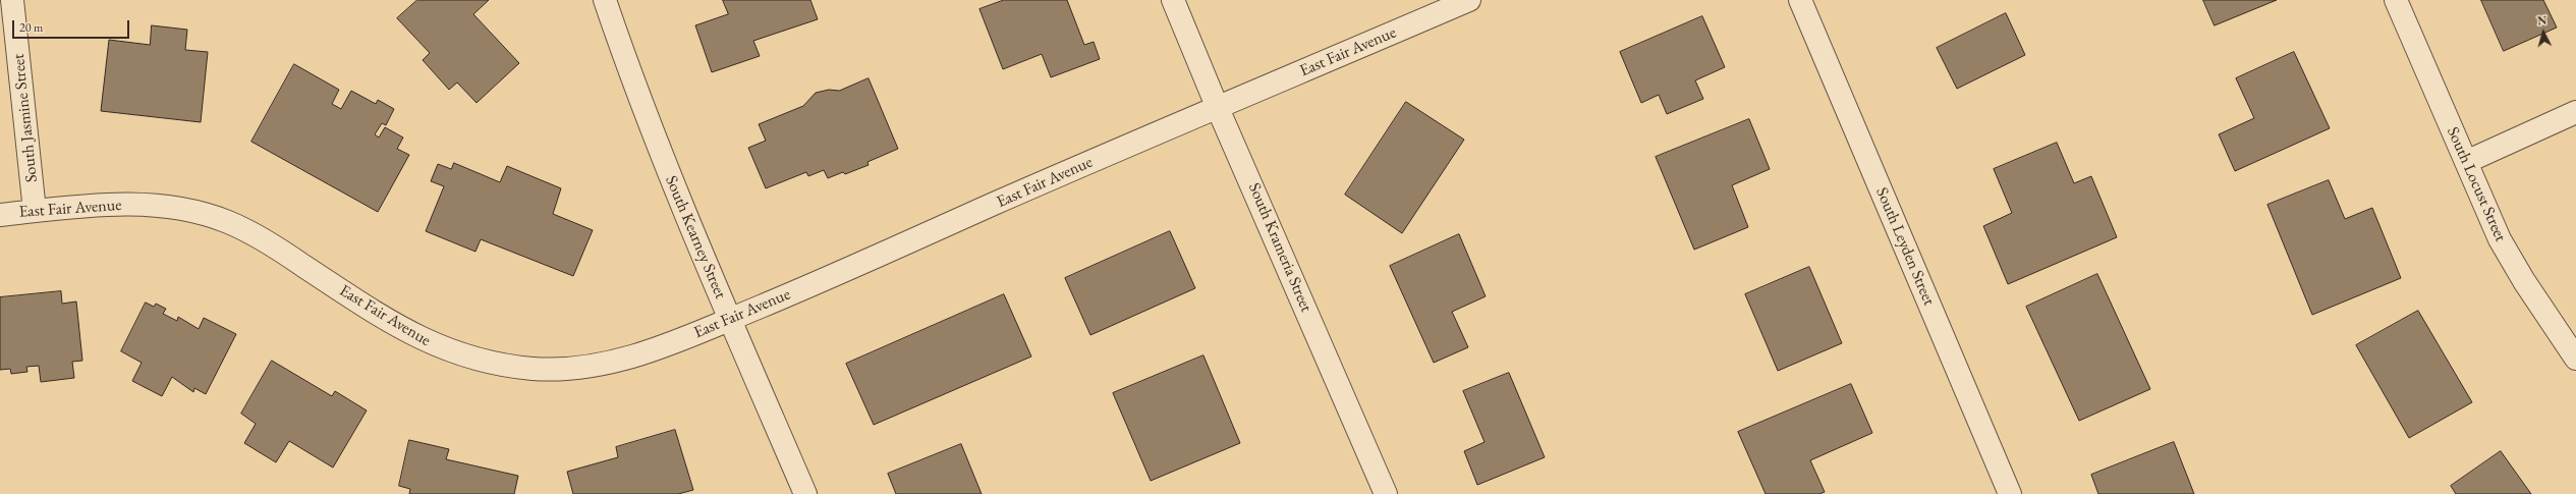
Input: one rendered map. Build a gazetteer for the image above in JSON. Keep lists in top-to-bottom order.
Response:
{
  "streets": {
    "street": [
      "East Fair Avenue",
      "South Jasmine Street",
      "South Locust Street",
      "South Kearney Street",
      "South Leyden Street",
      "South Krameria Street"
    ]
  },
  "crossings": [
    ["East Fair Avenue", "South Jasmine Street"],
    ["East Fair Avenue", "South Kearney Street"],
    ["East Fair Avenue", "South Krameria Street"]
  ],
  "scale_bar": "20 m",
  "north": "top"
}
